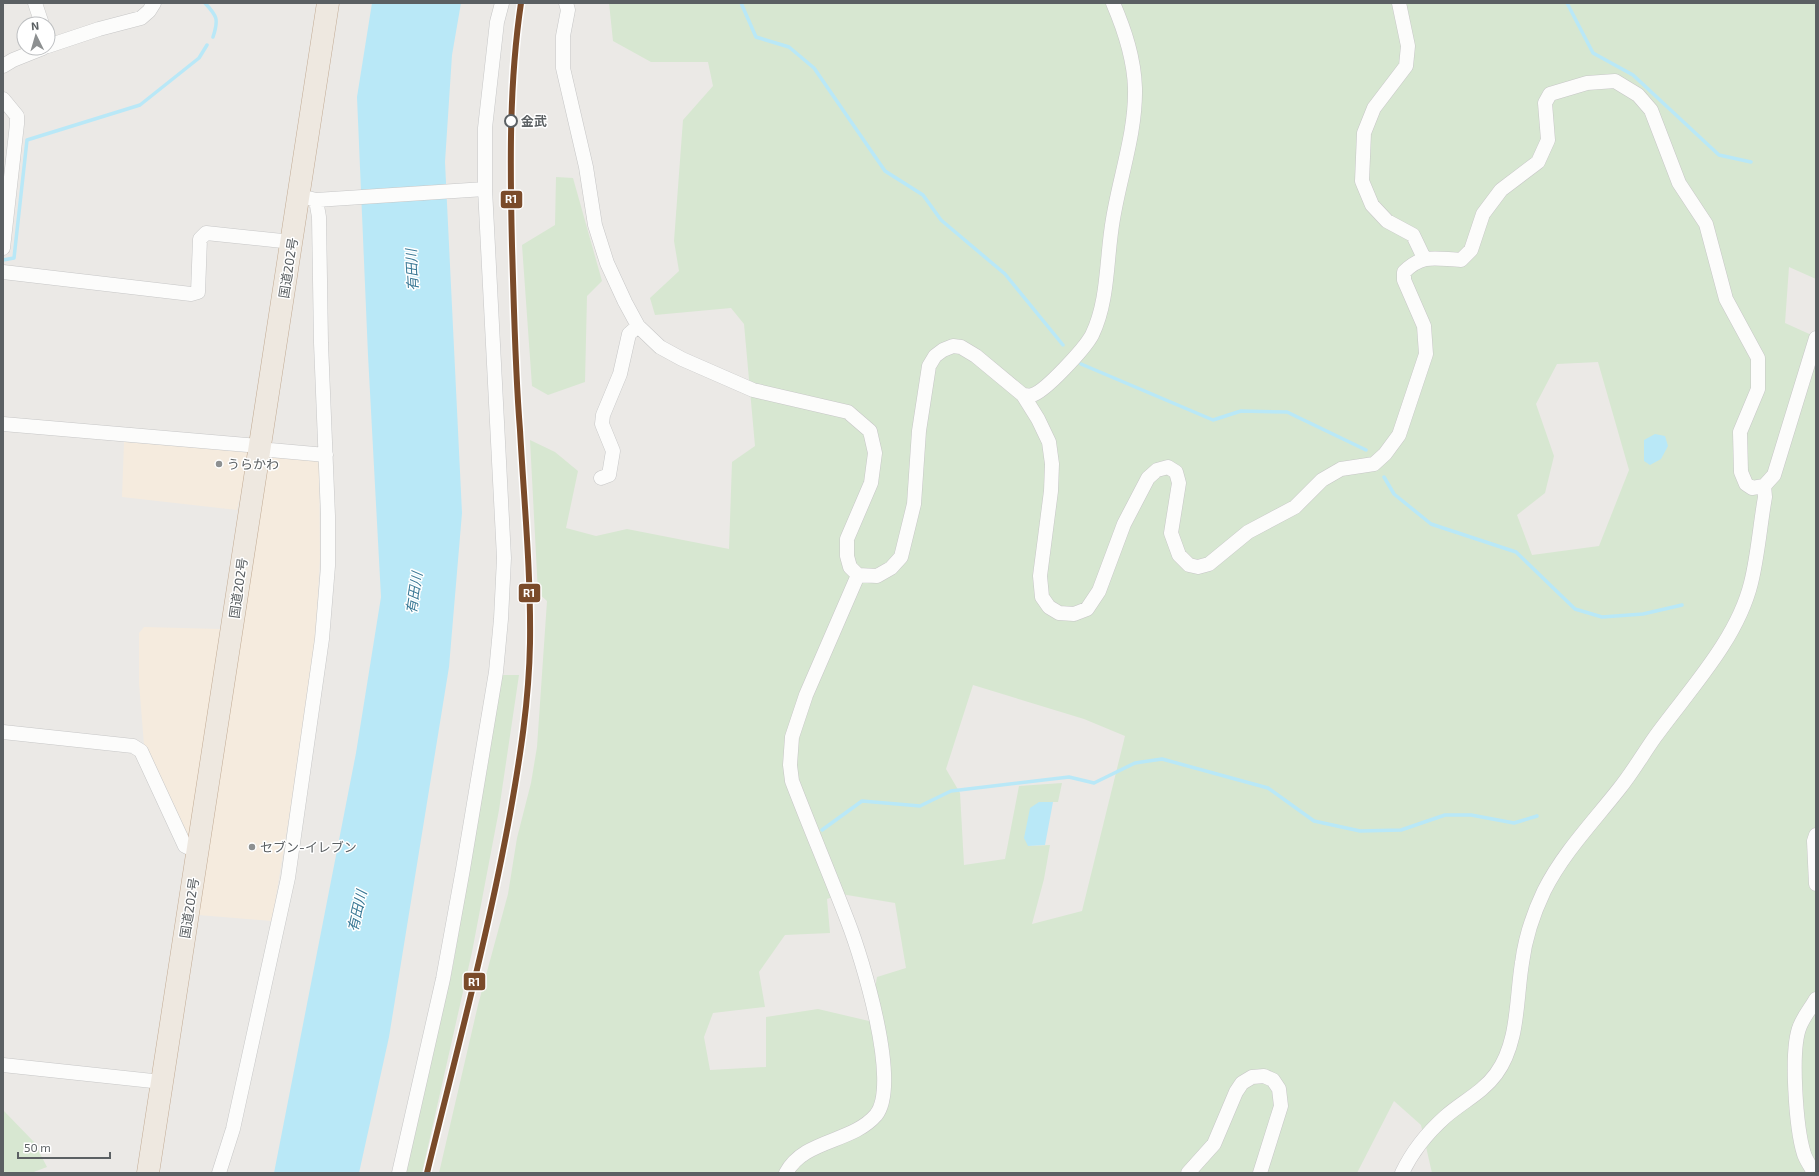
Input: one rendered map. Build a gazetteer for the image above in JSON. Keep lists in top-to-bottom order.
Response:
{
  "streets": {
    "highway": ["国道202号"]
  },
  "water": ["有田川"],
  "places": ["金武", "うらかわ", "セブン-イレブン"],
  "lines": ["transit line R1"],
  "scale_bar": "50 m",
  "north": "top"
}
